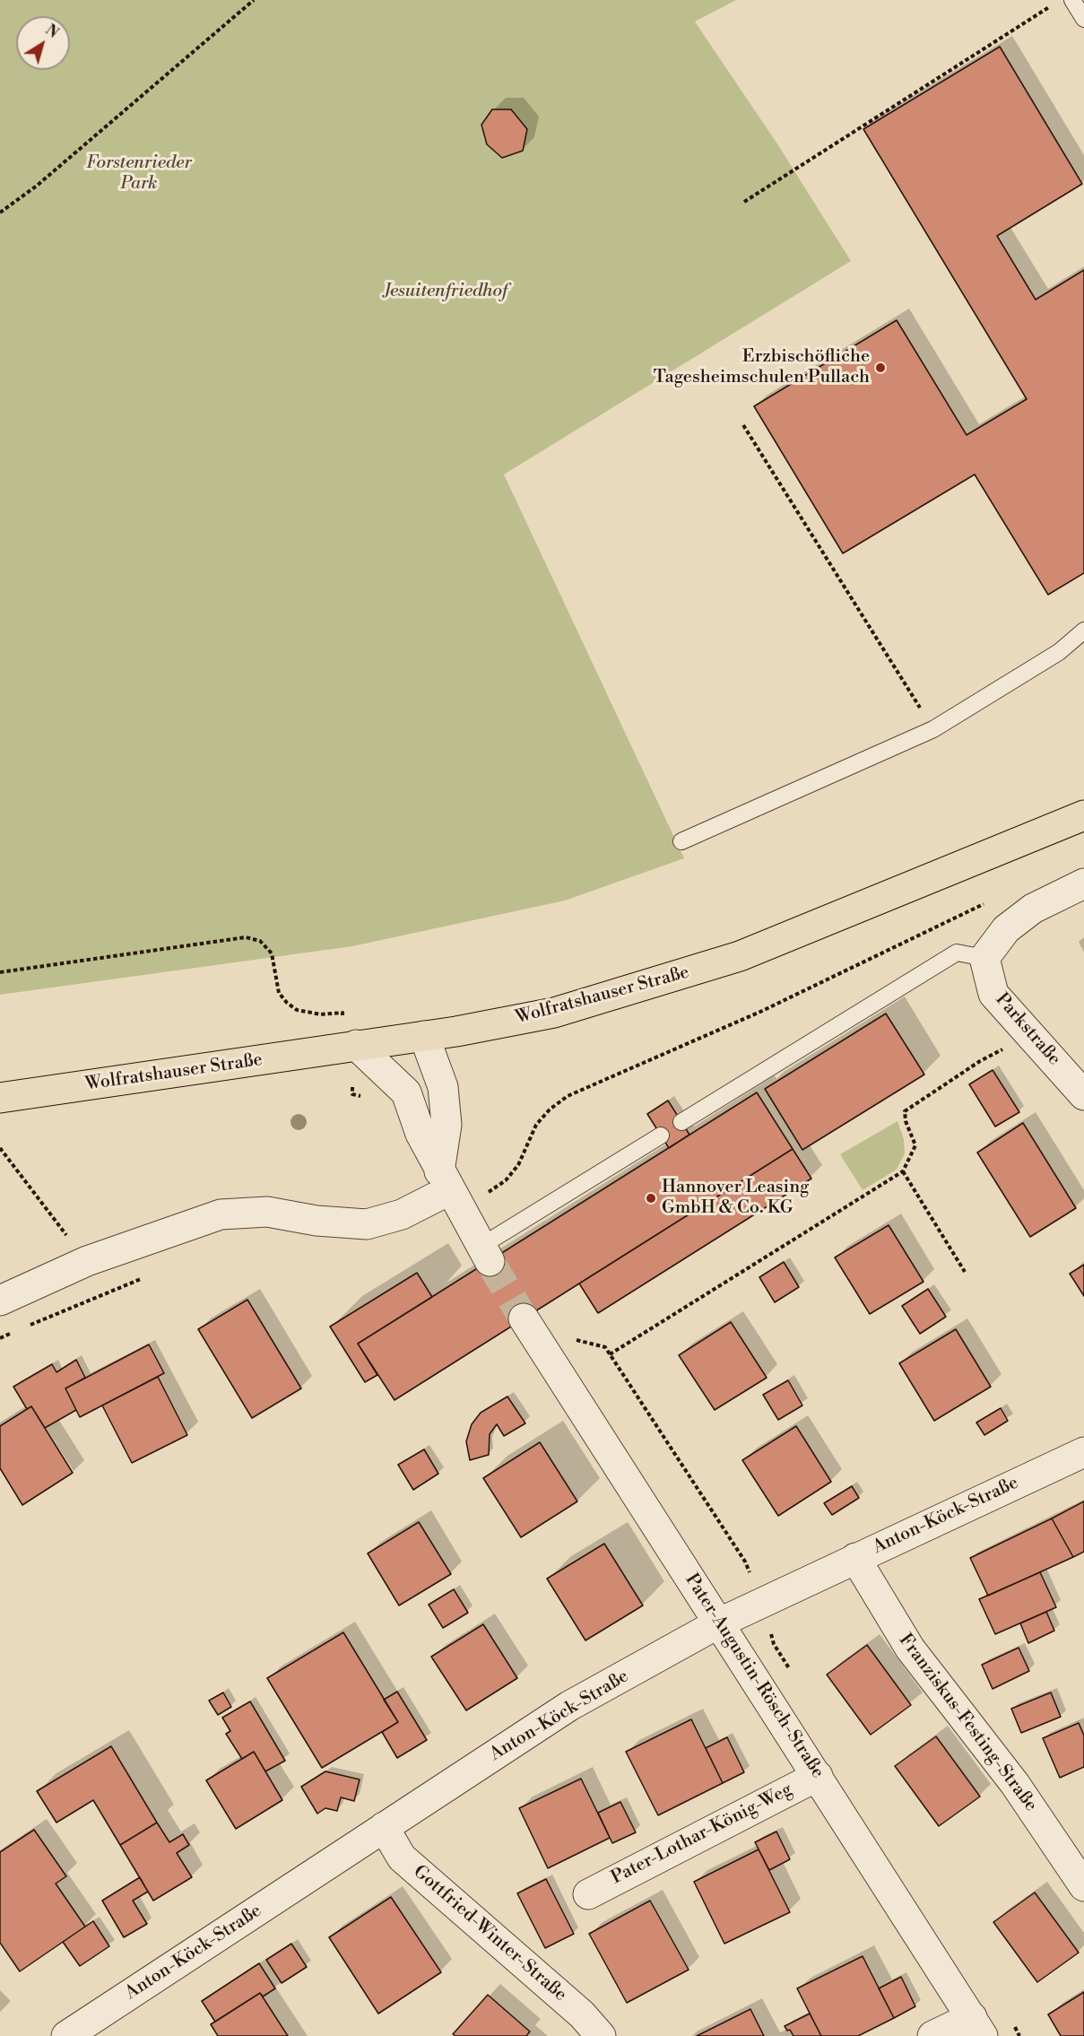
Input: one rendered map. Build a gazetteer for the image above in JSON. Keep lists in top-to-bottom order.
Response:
{
  "streets": {
    "main road": ["Wolfratshauser Straße"],
    "street": [
      "Parkstraße",
      "Anton-Köck-Straße",
      "Pater-Augustin-Rösch-Straße",
      "Franziskus-Festing-Straße",
      "Pater-Lothar-König-Weg",
      "Gottfried-Winter-Straße"
    ]
  },
  "crossings": [
    ["Anton-Köck-Straße", "Pater-Augustin-Rösch-Straße"],
    ["Anton-Köck-Straße", "Franziskus-Festing-Straße"],
    ["Anton-Köck-Straße", "Gottfried-Winter-Straße"],
    ["Pater-Augustin-Rösch-Straße", "Pater-Lothar-König-Weg"]
  ],
  "parks": ["Forstenrieder Park", "Jesuitenfriedhof"],
  "places": ["Erzbischöfliche Tagesheimschulen Pullach", "Hannover Leasing GmbH & Co. KG"],
  "north": "top right"
}
